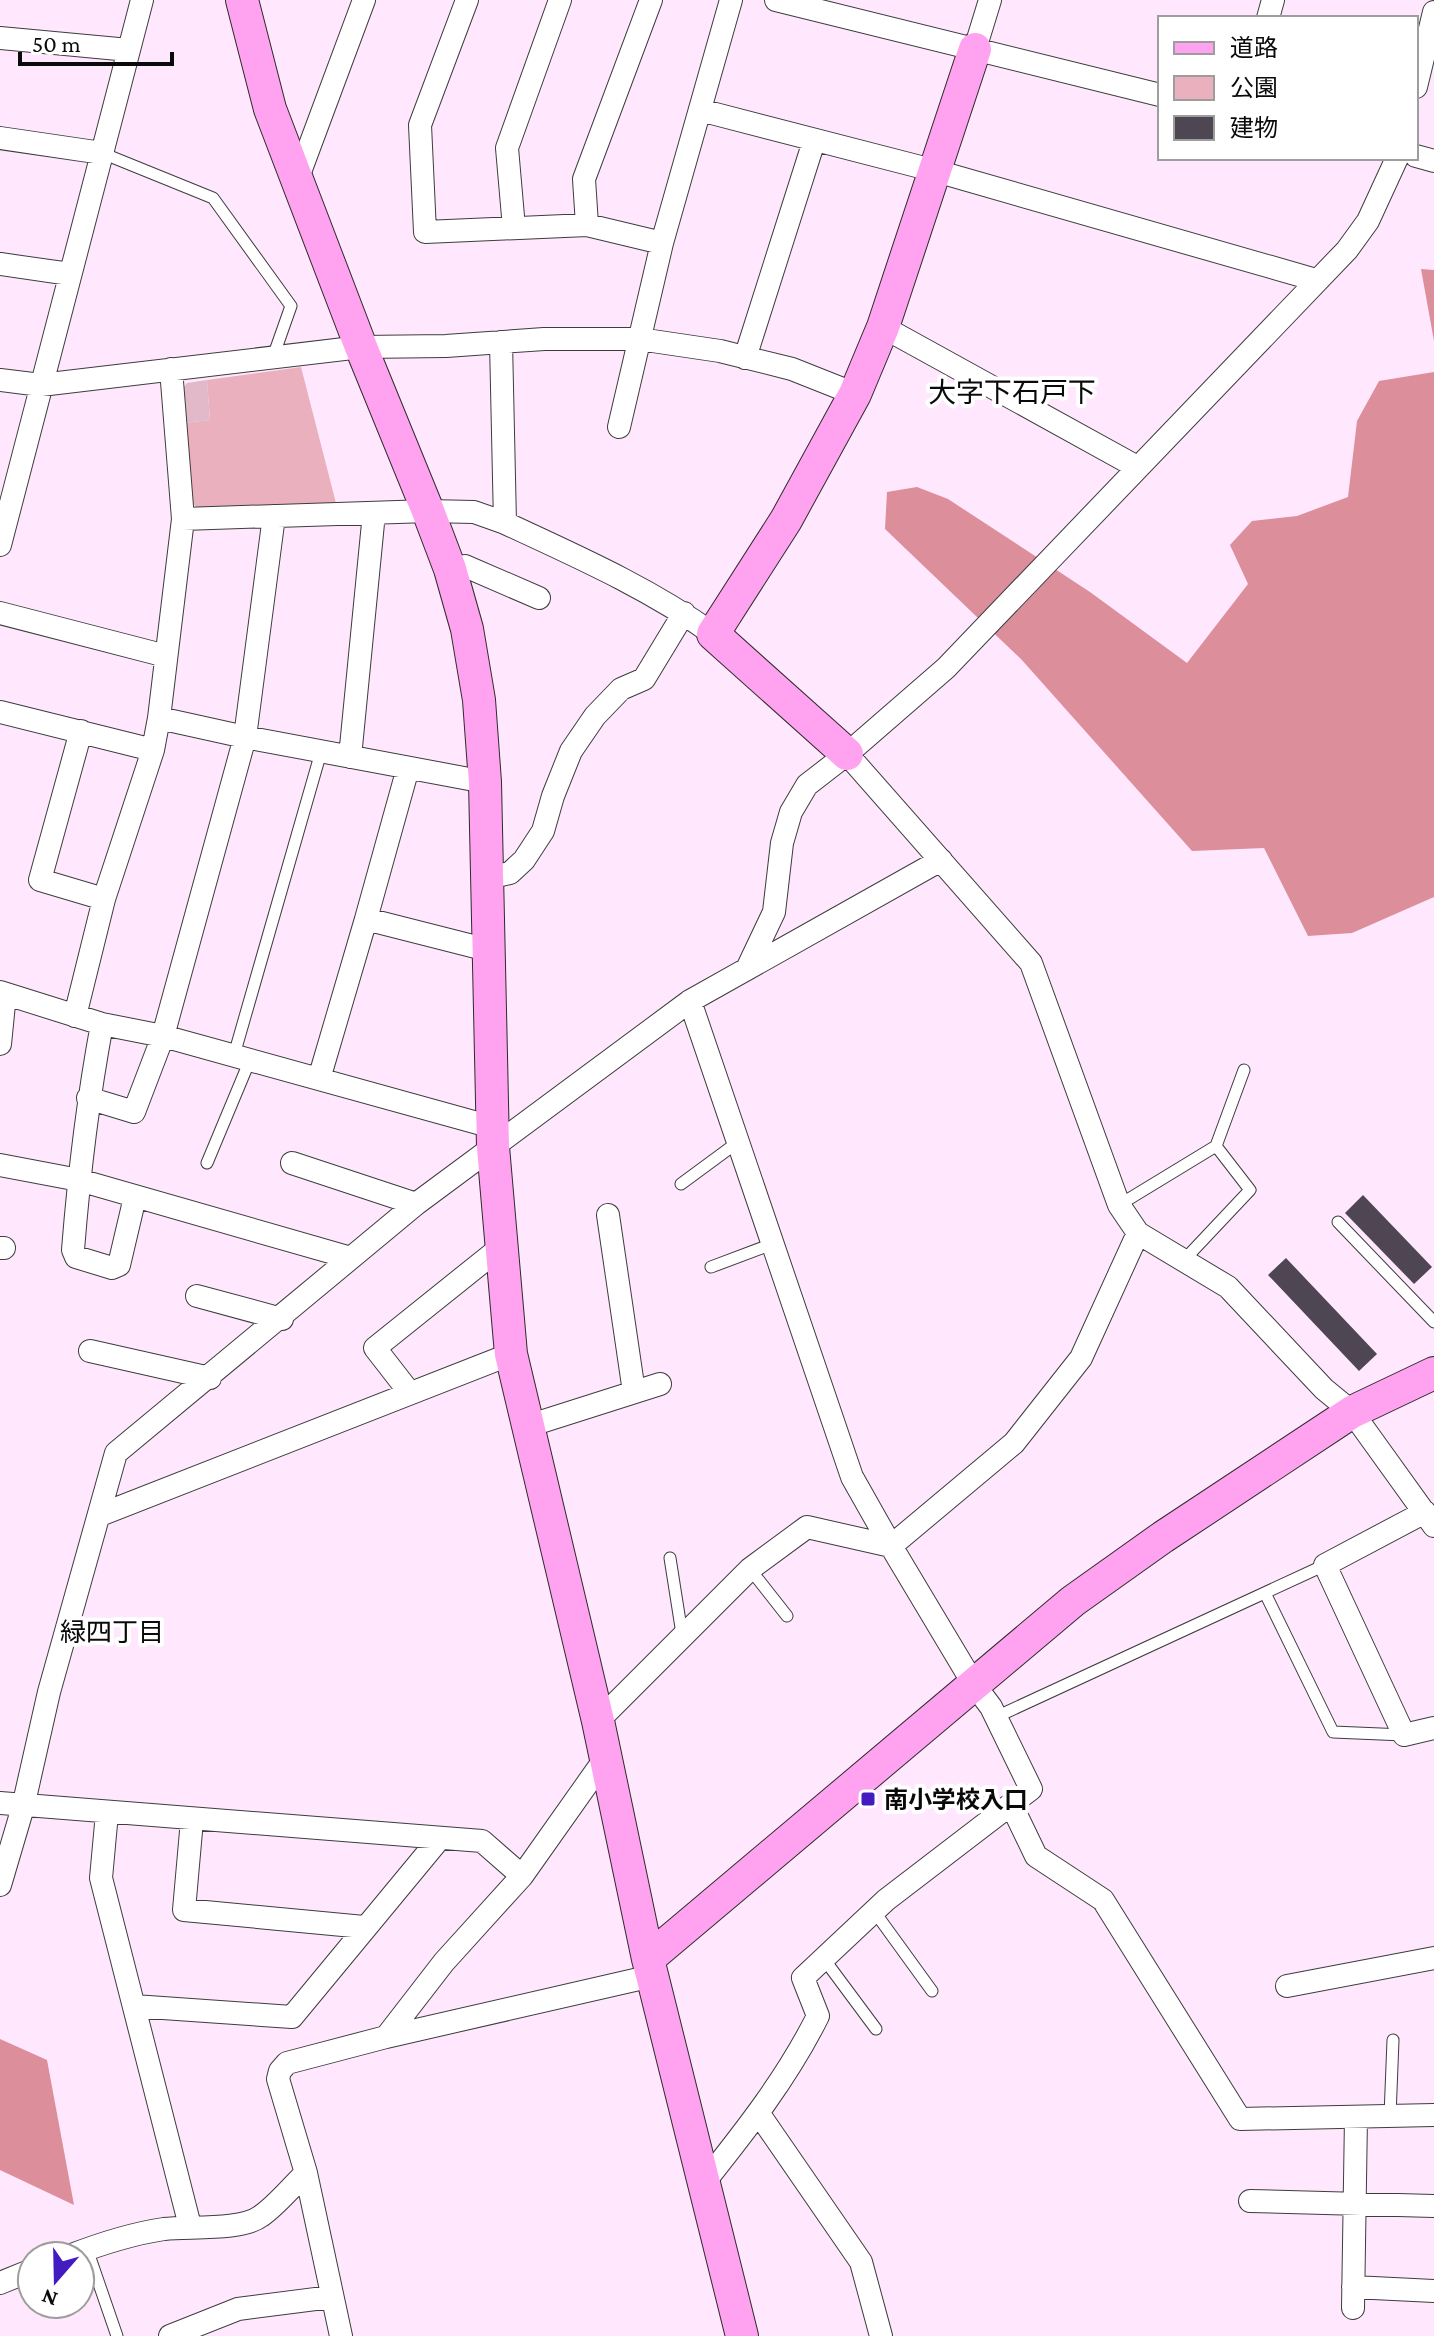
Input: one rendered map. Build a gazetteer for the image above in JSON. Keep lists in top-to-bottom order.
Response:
{
  "districts": ["大字下石戸下", "緑四丁目"],
  "places": {
    "transit": ["南小学校入口"]
  },
  "legend": ["道路", "公園", "建物"],
  "scale_bar": "50 m",
  "north": "bottom"
}
